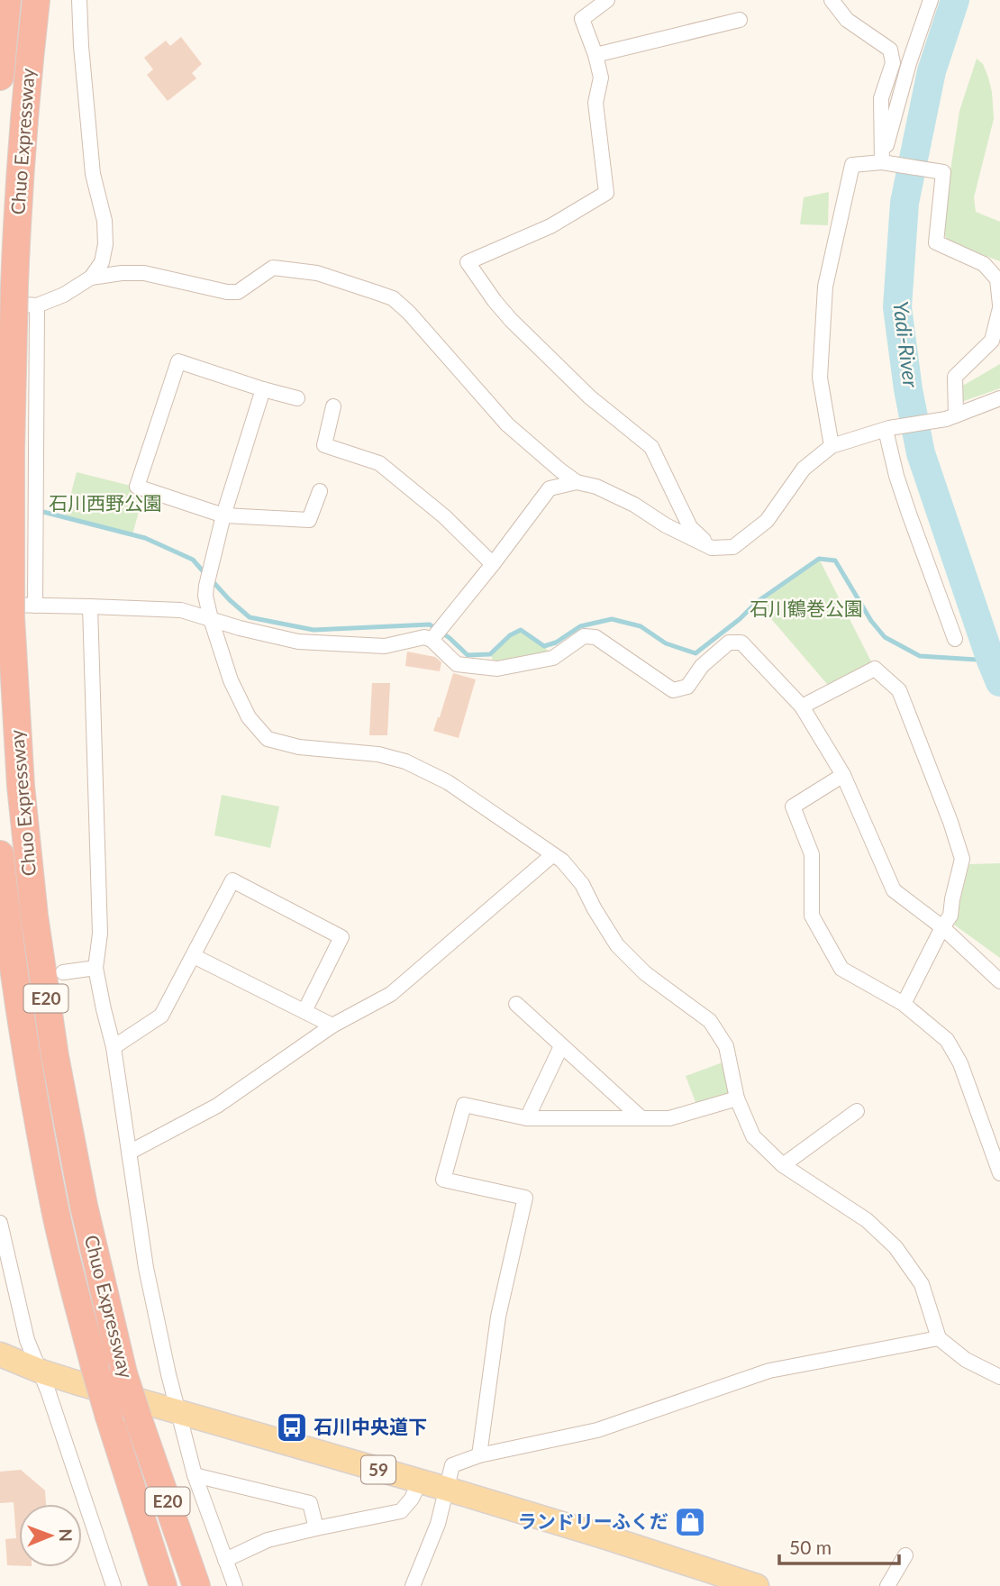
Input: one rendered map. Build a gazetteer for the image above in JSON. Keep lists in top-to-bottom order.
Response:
{
  "streets": {
    "highway": ["Chuo Expressway", "E20"],
    "main road": ["59"]
  },
  "water": ["Yadi-River"],
  "parks": ["石川西野公園", "石川鶴巻公園"],
  "places": {
    "bus stop": ["石川中央道下"],
    "shop": ["ランドリーふくだ"]
  },
  "scale_bar": "50 m",
  "north": "right"
}
